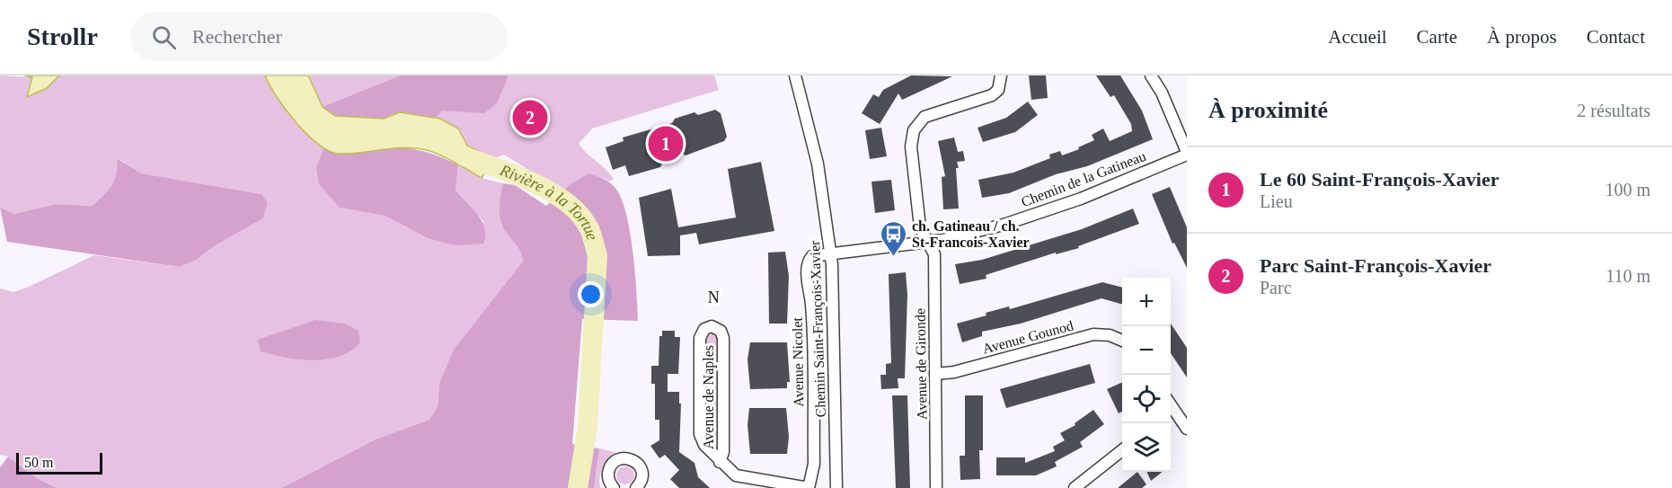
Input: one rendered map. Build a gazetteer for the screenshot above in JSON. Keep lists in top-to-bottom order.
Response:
{
  "streets": {
    "street": [
      "Chemin de la Gatineau",
      "Chemin Saint-François-Xavier",
      "Avenue Gounod",
      "Avenue Nicolet",
      "Avenue de Gironde",
      "Avenue de Naples"
    ]
  },
  "crossings": [
    ["Chemin de la Gatineau", "Chemin Saint-François-Xavier"],
    ["Chemin de la Gatineau", "Avenue Nicolet"],
    ["Chemin de la Gatineau", "Avenue de Gironde"],
    ["Chemin Saint-François-Xavier", "Avenue Nicolet"],
    ["Avenue Gounod", "Avenue de Gironde"],
    ["Avenue Nicolet", "Avenue de Naples"]
  ],
  "districts": ["N"],
  "water": ["Rivière à la Tortue"],
  "places": {
    "bus stop": ["ch. Gatineau / ch. St-Francois-Xavier"]
  },
  "scale_bar": "50 m",
  "page": {
    "header": "Strollr",
    "search": "Rechercher",
    "nav": [
      "Accueil",
      "Carte",
      "À propos",
      "Contact"
    ],
    "heading": ["À proximité", "2 résultats"],
    "pins": ["2", "1"],
    "list": [
      {
        "mark": "1",
        "name": "Le 60 Saint-François-Xavier",
        "note": "Lieu",
        "value": "100 m"
      },
      {
        "mark": "2",
        "name": "Parc Saint-François-Xavier",
        "note": "Parc",
        "value": "110 m"
      }
    ],
    "map_buttons": ["+", "−"],
    "scale": "50 m"
  }
}
